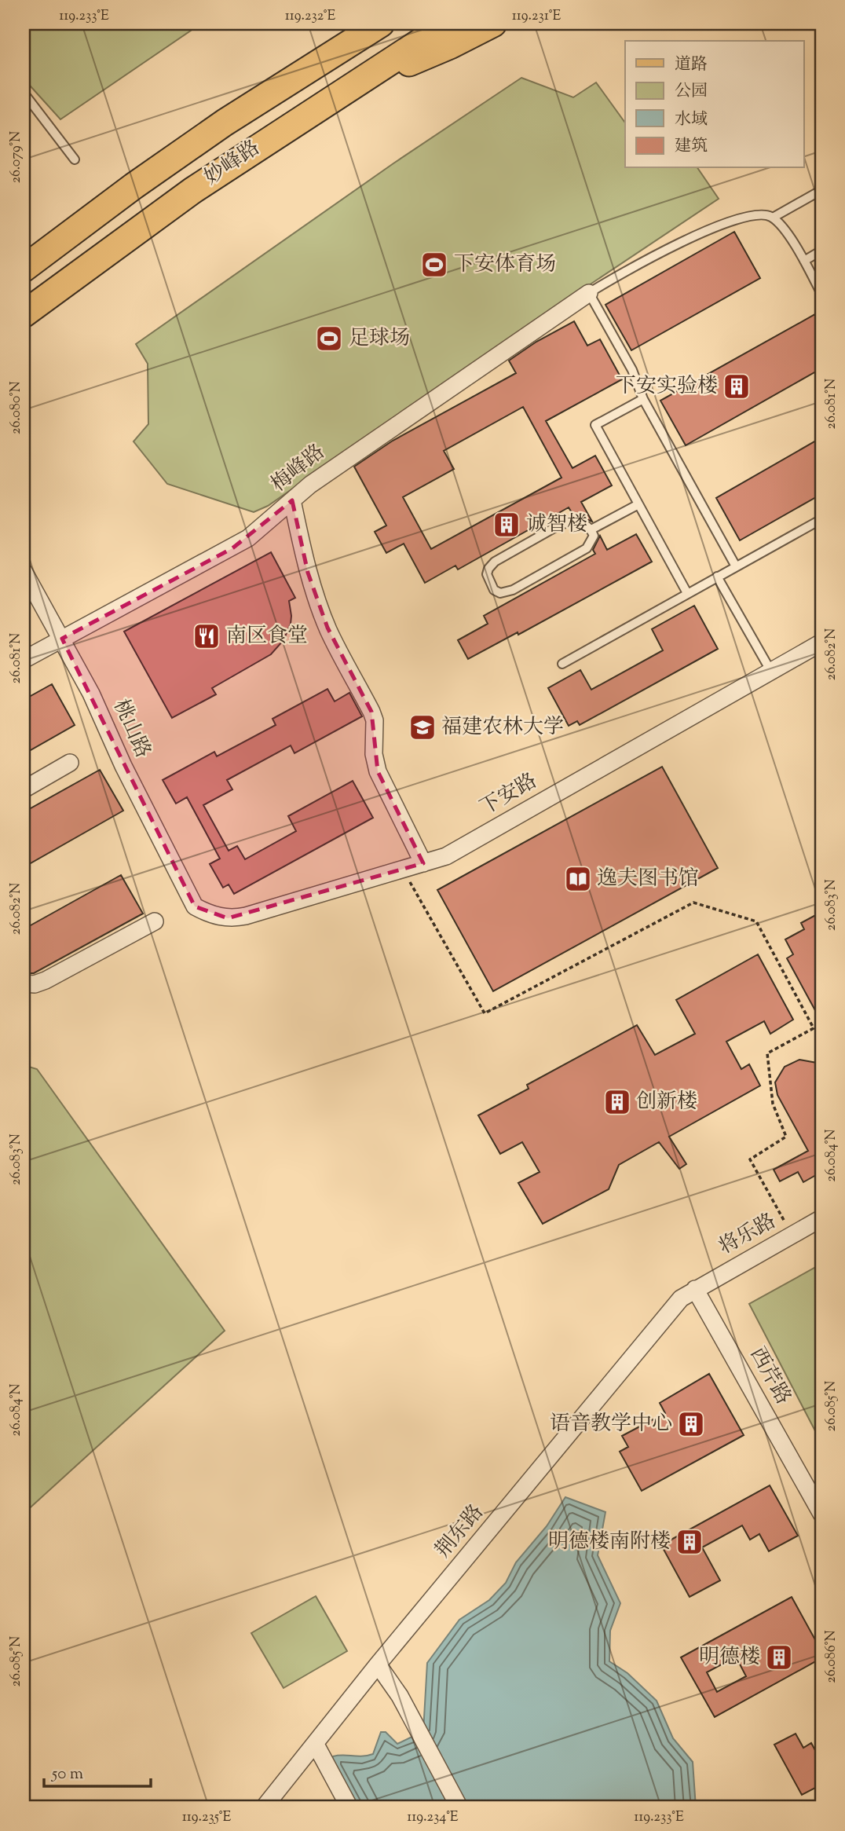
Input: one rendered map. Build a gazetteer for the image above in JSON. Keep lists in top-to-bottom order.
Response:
{
  "streets": {
    "main road": ["妙峰路"],
    "street": [
      "梅峰路",
      "桃山路",
      "下安路",
      "将乐路",
      "西芹路",
      "荆东路"
    ]
  },
  "crossings": [
    ["梅峰路", "桃山路"],
    ["桃山路", "下安路"],
    ["将乐路", "西芹路"],
    ["将乐路", "荆东路"],
    ["西芹路", "荆东路"]
  ],
  "places": {
    "sports": ["下安体育场", "足球场"],
    "building": [
      "下安实验楼",
      "诚智楼",
      "创新楼",
      "语音教学中心",
      "明德楼南附楼",
      "明德楼"
    ],
    "restaurant": ["南区食堂"],
    "school or university": ["福建农林大学"],
    "library": ["逸夫图书馆"]
  },
  "legend": [
    "道路",
    "公园",
    "水域",
    "建筑"
  ],
  "scale_bar": "50 m",
  "coordinates": [
    "119.233°E",
    "119.232°E",
    "119.231°E",
    "26.079°N",
    "26.081°N",
    "26.080°N",
    "26.082°N",
    "26.083°N",
    "26.084°N",
    "26.085°N",
    "26.086°N",
    "119.235°E",
    "119.234°E"
  ]
}
